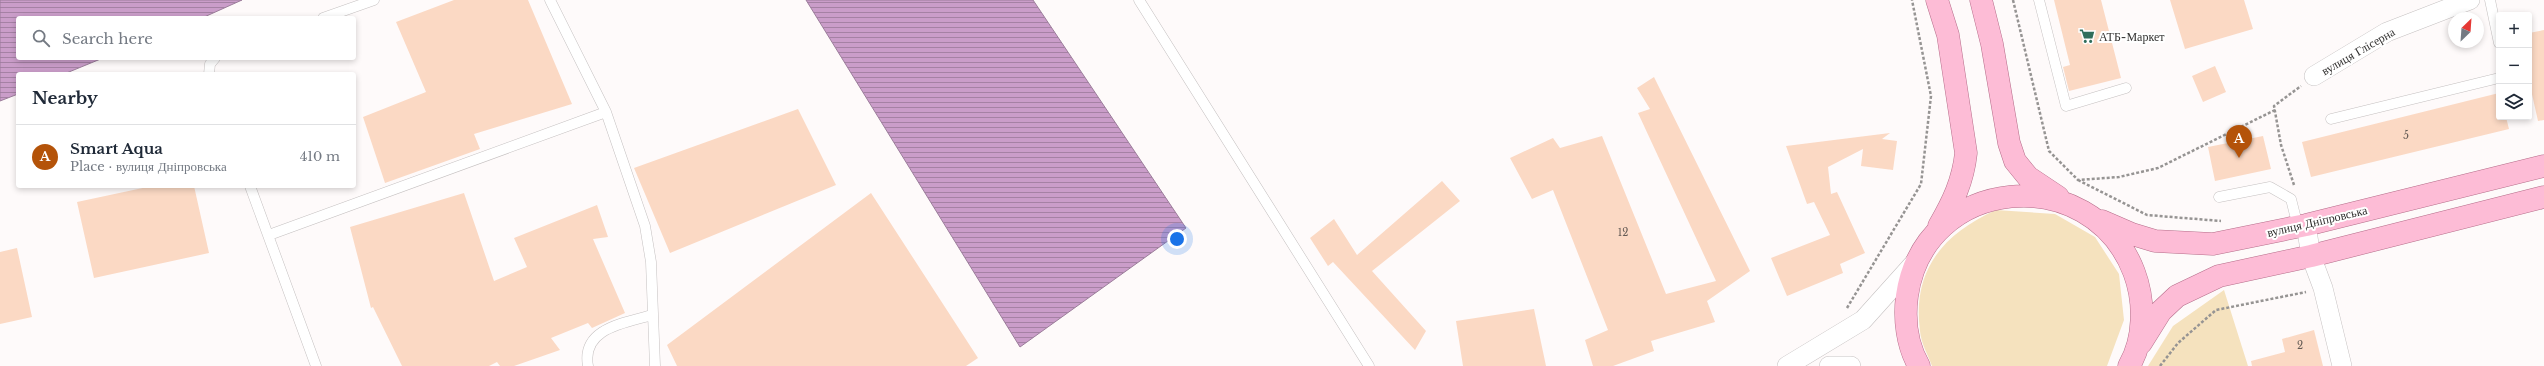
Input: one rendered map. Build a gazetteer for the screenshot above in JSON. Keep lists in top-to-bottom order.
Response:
{
  "streets": {
    "main road": ["вулиця Дніпровська"],
    "street": ["вулиця Глісерна"]
  },
  "places": {
    "supermarket": ["АТБ-Маркет"]
  },
  "house_numbers": ["5", "12", "2"],
  "north": "top right",
  "page": {
    "map_buttons": ["+", "−"],
    "search": "Search here",
    "heading": "Nearby",
    "list": [
      {
        "mark": "A",
        "name": "Smart Aqua",
        "note": "Place · вулиця Дніпровська",
        "value": "410 m"
      }
    ],
    "pins": "A"
  }
}
